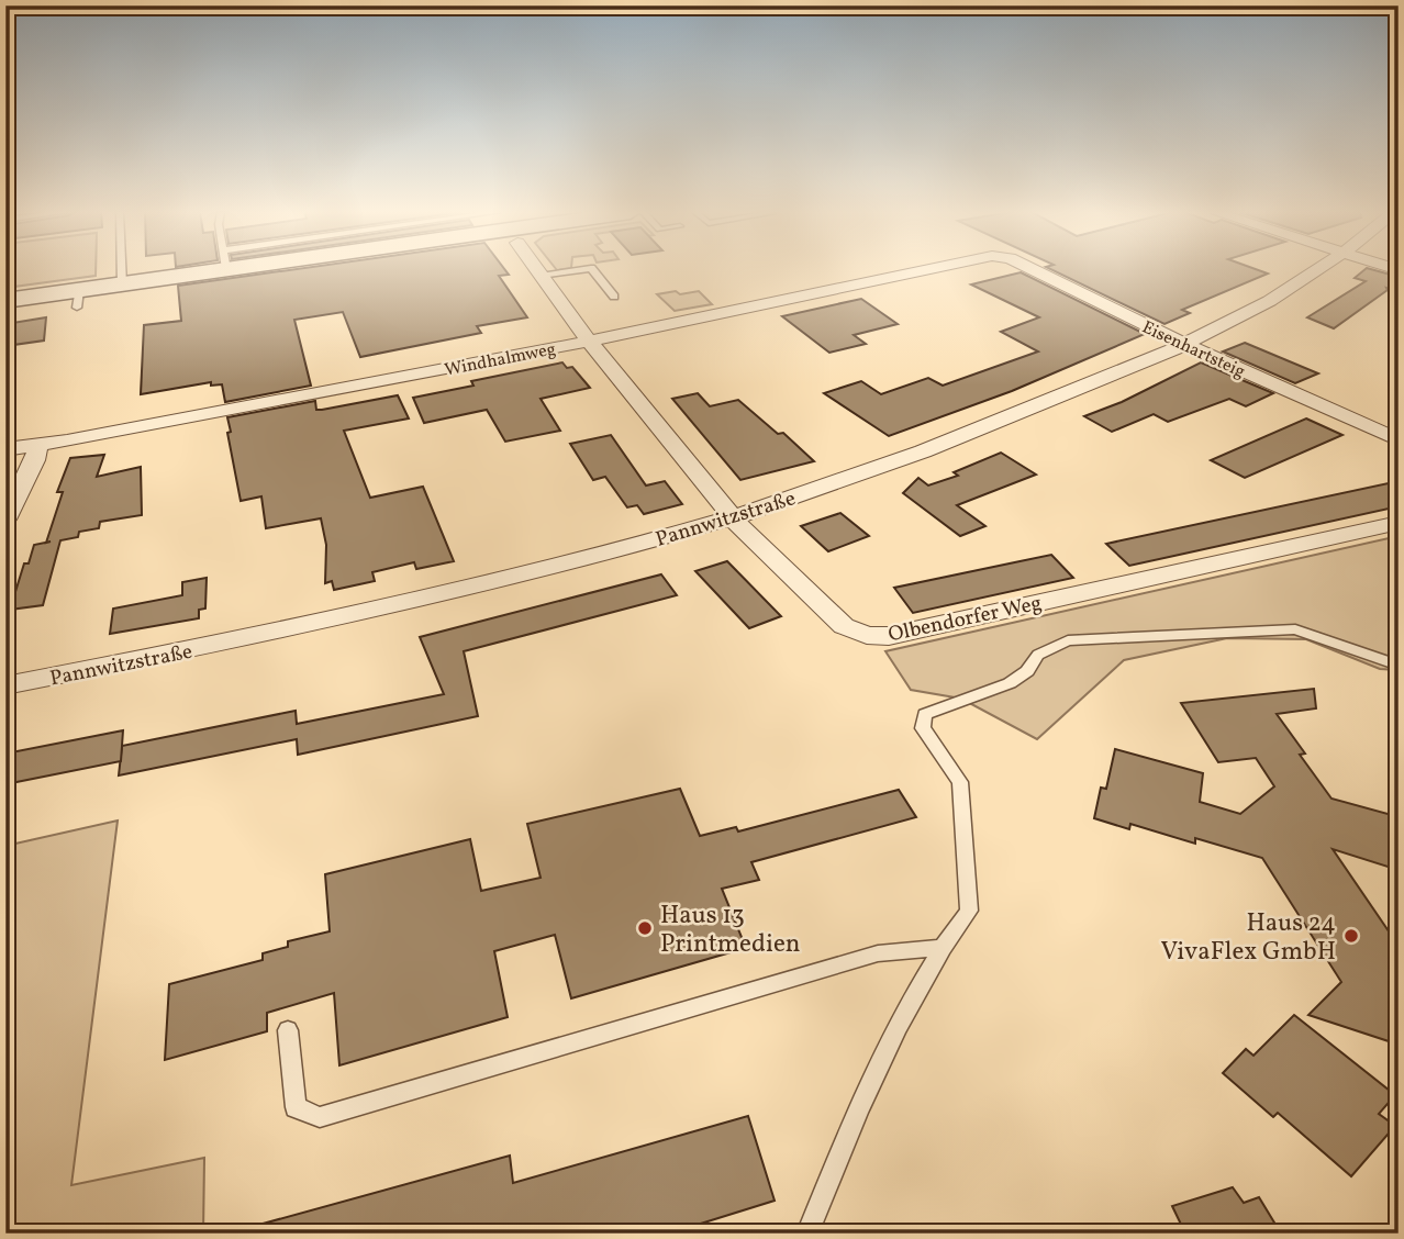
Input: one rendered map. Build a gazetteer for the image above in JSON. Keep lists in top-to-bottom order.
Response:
{
  "streets": {
    "street": [
      "Eisenhartsteig",
      "Windhalmweg",
      "Pannwitzstraße",
      "Olbendorfer Weg"
    ]
  },
  "crossings": [
    ["Eisenhartsteig", "Pannwitzstraße"],
    ["Windhalmweg", "Olbendorfer Weg"],
    ["Pannwitzstraße", "Olbendorfer Weg"]
  ],
  "places": ["Haus 13 Printmedien", "Haus 24 VivaFlex GmbH"]
}
